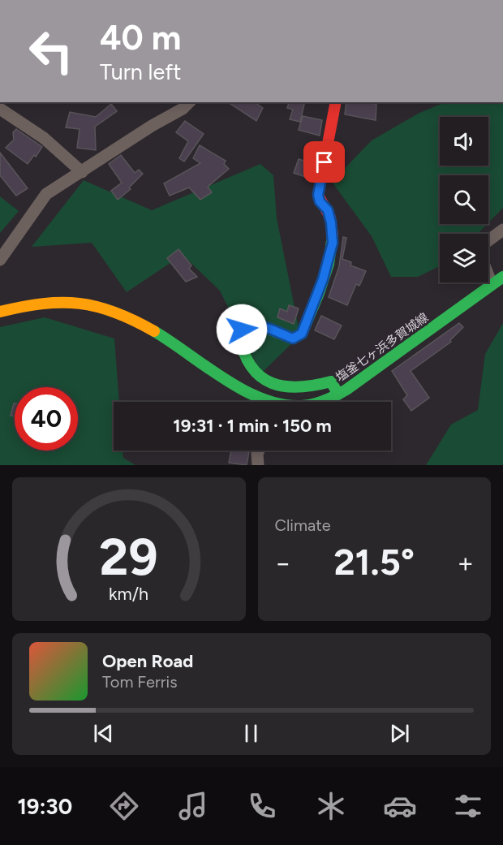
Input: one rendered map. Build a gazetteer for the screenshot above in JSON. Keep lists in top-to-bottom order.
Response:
{
  "streets": {
    "main road": ["塩釜七ヶ浜多賀城線"]
  },
  "page": {
    "turn": ["40 m", "Turn left"],
    "limit": "40",
    "trip": "19:31 · 1 min · 150 m",
    "tile": "Climate",
    "heat": ["−", "21.5°", "+"],
    "song": ["Open Road", "Tom Ferris"],
    "tabs": "19:30",
    "gauge": ["29", "km/h"]
  }
}
